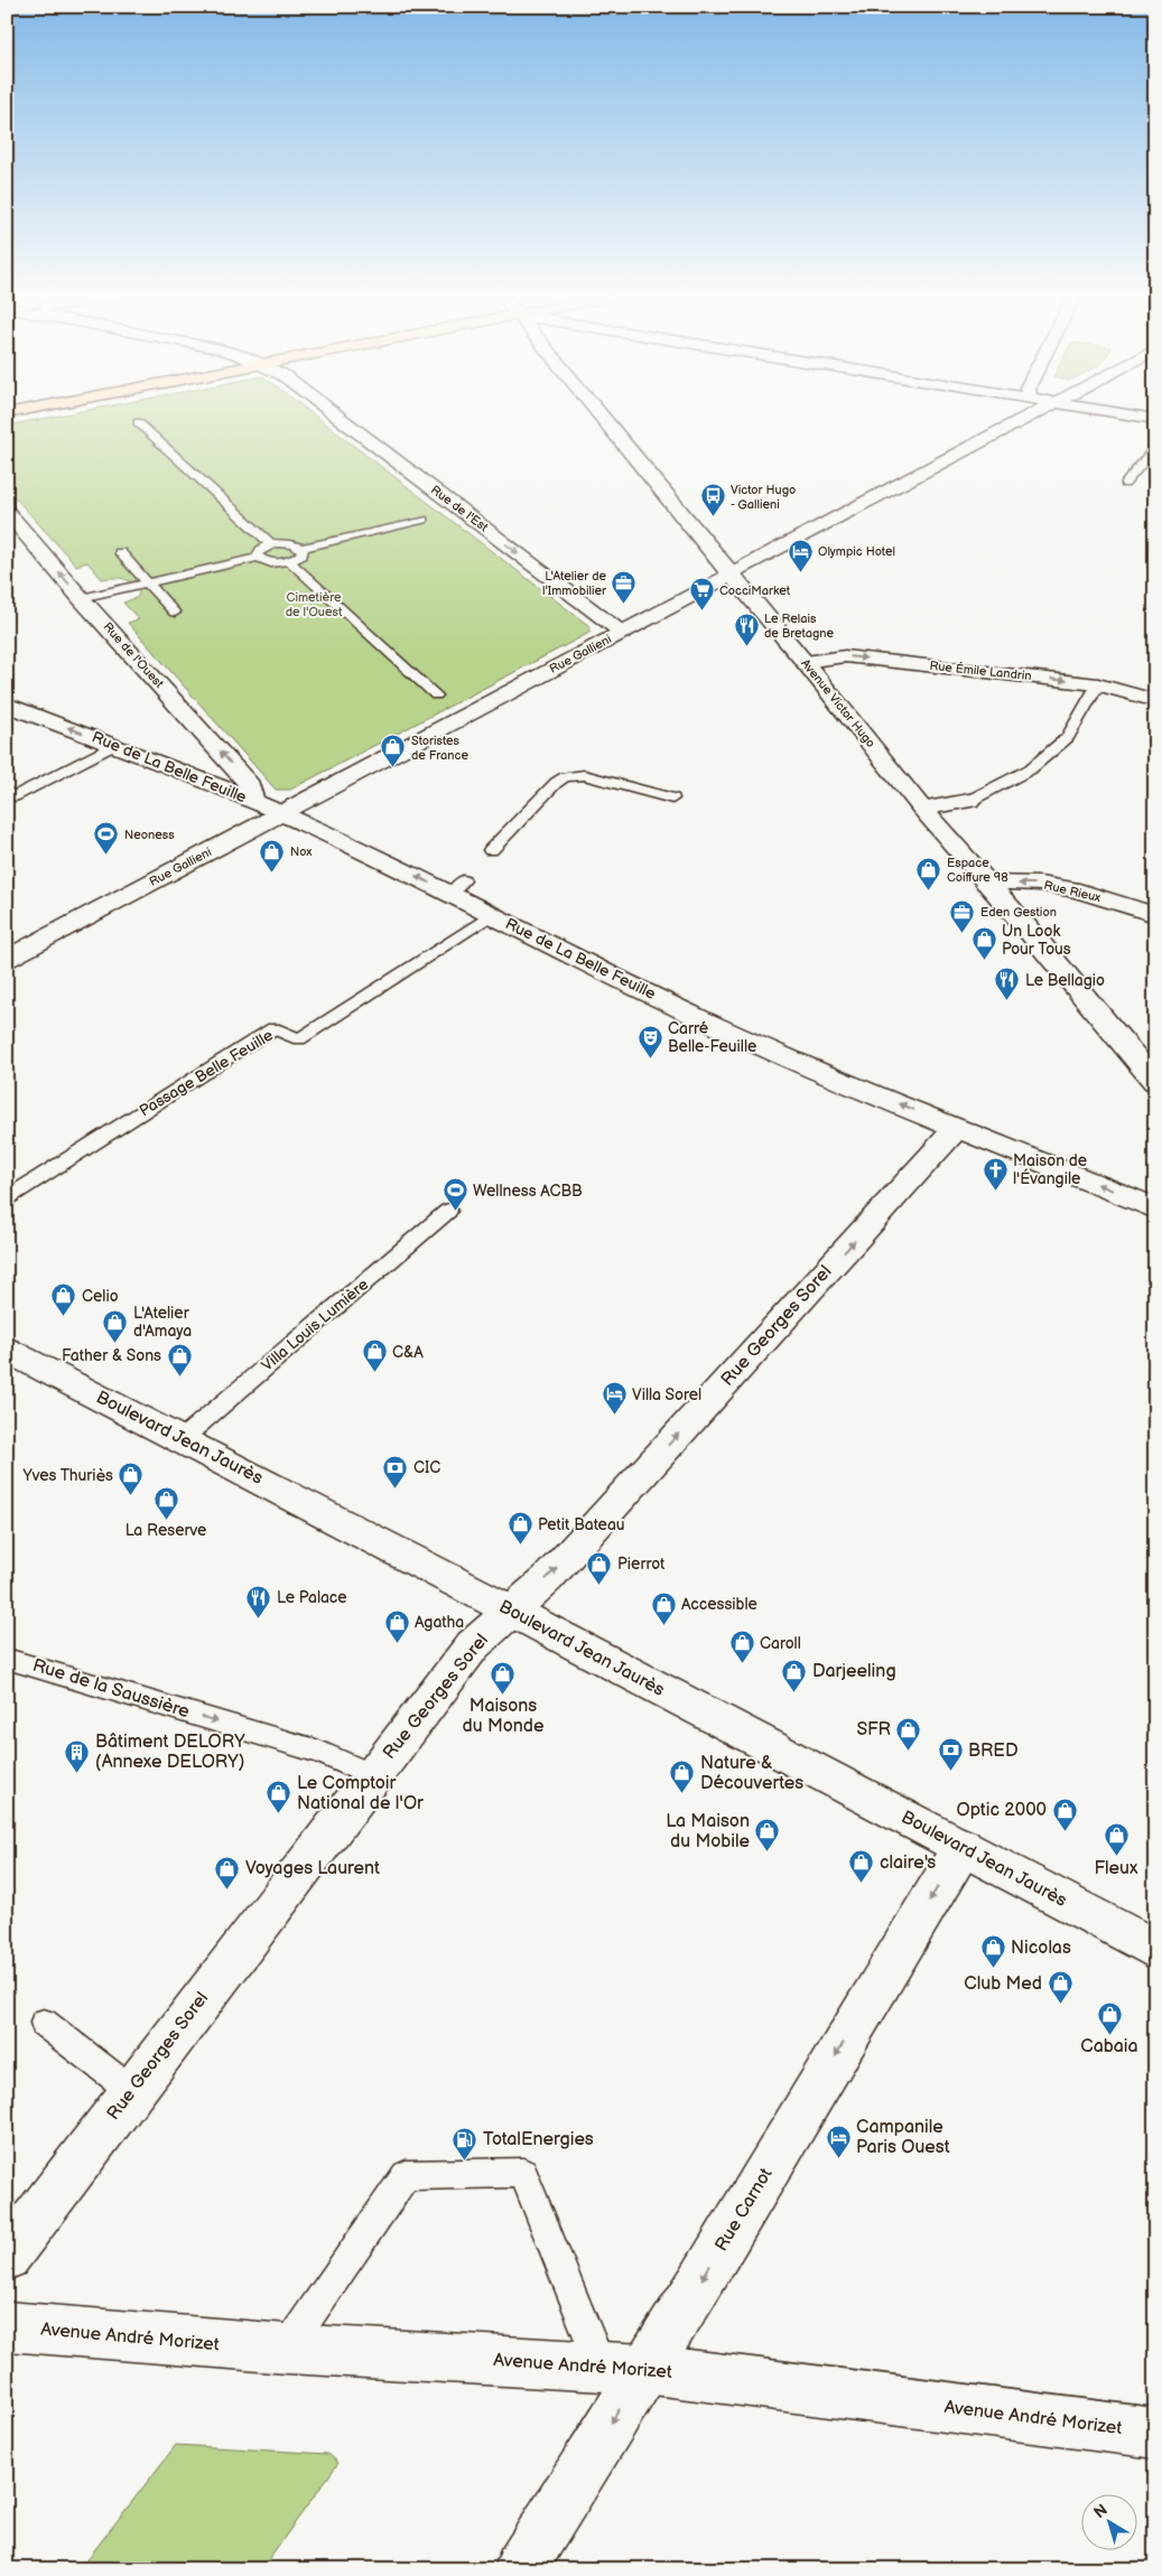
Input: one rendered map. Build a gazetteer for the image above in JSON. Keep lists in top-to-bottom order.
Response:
{
  "streets": {
    "street": [
      "Rue de l'Est",
      "Rue Gallieni",
      "Rue de l'Ouest",
      "Rue Émile Landrin",
      "Avenue Victor Hugo",
      "Rue de La Belle Feuille",
      "Rue Rieux",
      "Rue Georges Sorel",
      "Boulevard Jean Jaurès",
      "Rue Carnot",
      "Avenue André Morizet"
    ],
    "lane": ["Passage Belle Feuille", "Villa Louis Lumière", "Rue de la Saussière"]
  },
  "crossings": [
    ["Rue de l'Est", "Rue Gallieni"],
    ["Rue Gallieni", "Avenue Victor Hugo"],
    ["Rue Gallieni", "Rue de La Belle Feuille"],
    ["Rue de l'Ouest", "Rue de La Belle Feuille"],
    ["Rue Émile Landrin", "Avenue Victor Hugo"],
    ["Avenue Victor Hugo", "Rue Rieux"],
    ["Rue de La Belle Feuille", "Passage Belle Feuille"],
    ["Rue de La Belle Feuille", "Rue Georges Sorel"],
    ["Villa Louis Lumière", "Boulevard Jean Jaurès"],
    ["Rue Georges Sorel", "Boulevard Jean Jaurès"],
    ["Rue Georges Sorel", "Rue de la Saussière"],
    ["Boulevard Jean Jaurès", "Rue Carnot"],
    ["Rue Carnot", "Avenue André Morizet"]
  ],
  "one_way": [
    "Rue de l'Est",
    "Rue de l'Ouest",
    "Rue Émile Landrin",
    "Rue de La Belle Feuille",
    "Rue Rieux",
    "Rue Georges Sorel",
    "Rue de la Saussière",
    "Rue Carnot"
  ],
  "parks": ["Cimetière de l'Ouest"],
  "places": {
    "bus stop": ["Victor Hugo - Gallieni"],
    "hotel": ["Olympic Hotel", "Villa Sorel", "Campanile Paris Ouest"],
    "office": ["L'Atelier de l'Immobilier", "Eden Gestion"],
    "supermarket": ["CocciMarket"],
    "restaurant": ["Le Relais de Bretagne", "Le Bellagio", "Le Palace"],
    "shop": [
      "Storistes de France",
      "Nox",
      "Espace Coiffure 98",
      "Un Look Pour Tous",
      "Celio",
      "L'Atelier d'Amaya",
      "C&A",
      "Father & Sons",
      "Yves Thuriès",
      "La Reserve",
      "Petit Bateau",
      "Pierrot",
      "Accessible",
      "Agatha",
      "Caroll",
      "Darjeeling",
      "Maisons du Monde",
      "SFR",
      "Nature & Découvertes",
      "Le Comptoir National de l'Or",
      "Optic 2000",
      "La Maison du Mobile",
      "Fleux",
      "claire's",
      "Voyages Laurent",
      "Nicolas",
      "Club Med",
      "Cabaia"
    ],
    "sports": ["Neoness", "Wellness ACBB"],
    "theatre": ["Carré Belle-Feuille"],
    "church": ["Maison de l'Évangile"],
    "bank": ["CIC", "BRED"],
    "building": ["Bâtiment DELORY (Annexe DELORY)"],
    "fuel station": ["TotalEnergies"]
  },
  "north": "top left"
}
